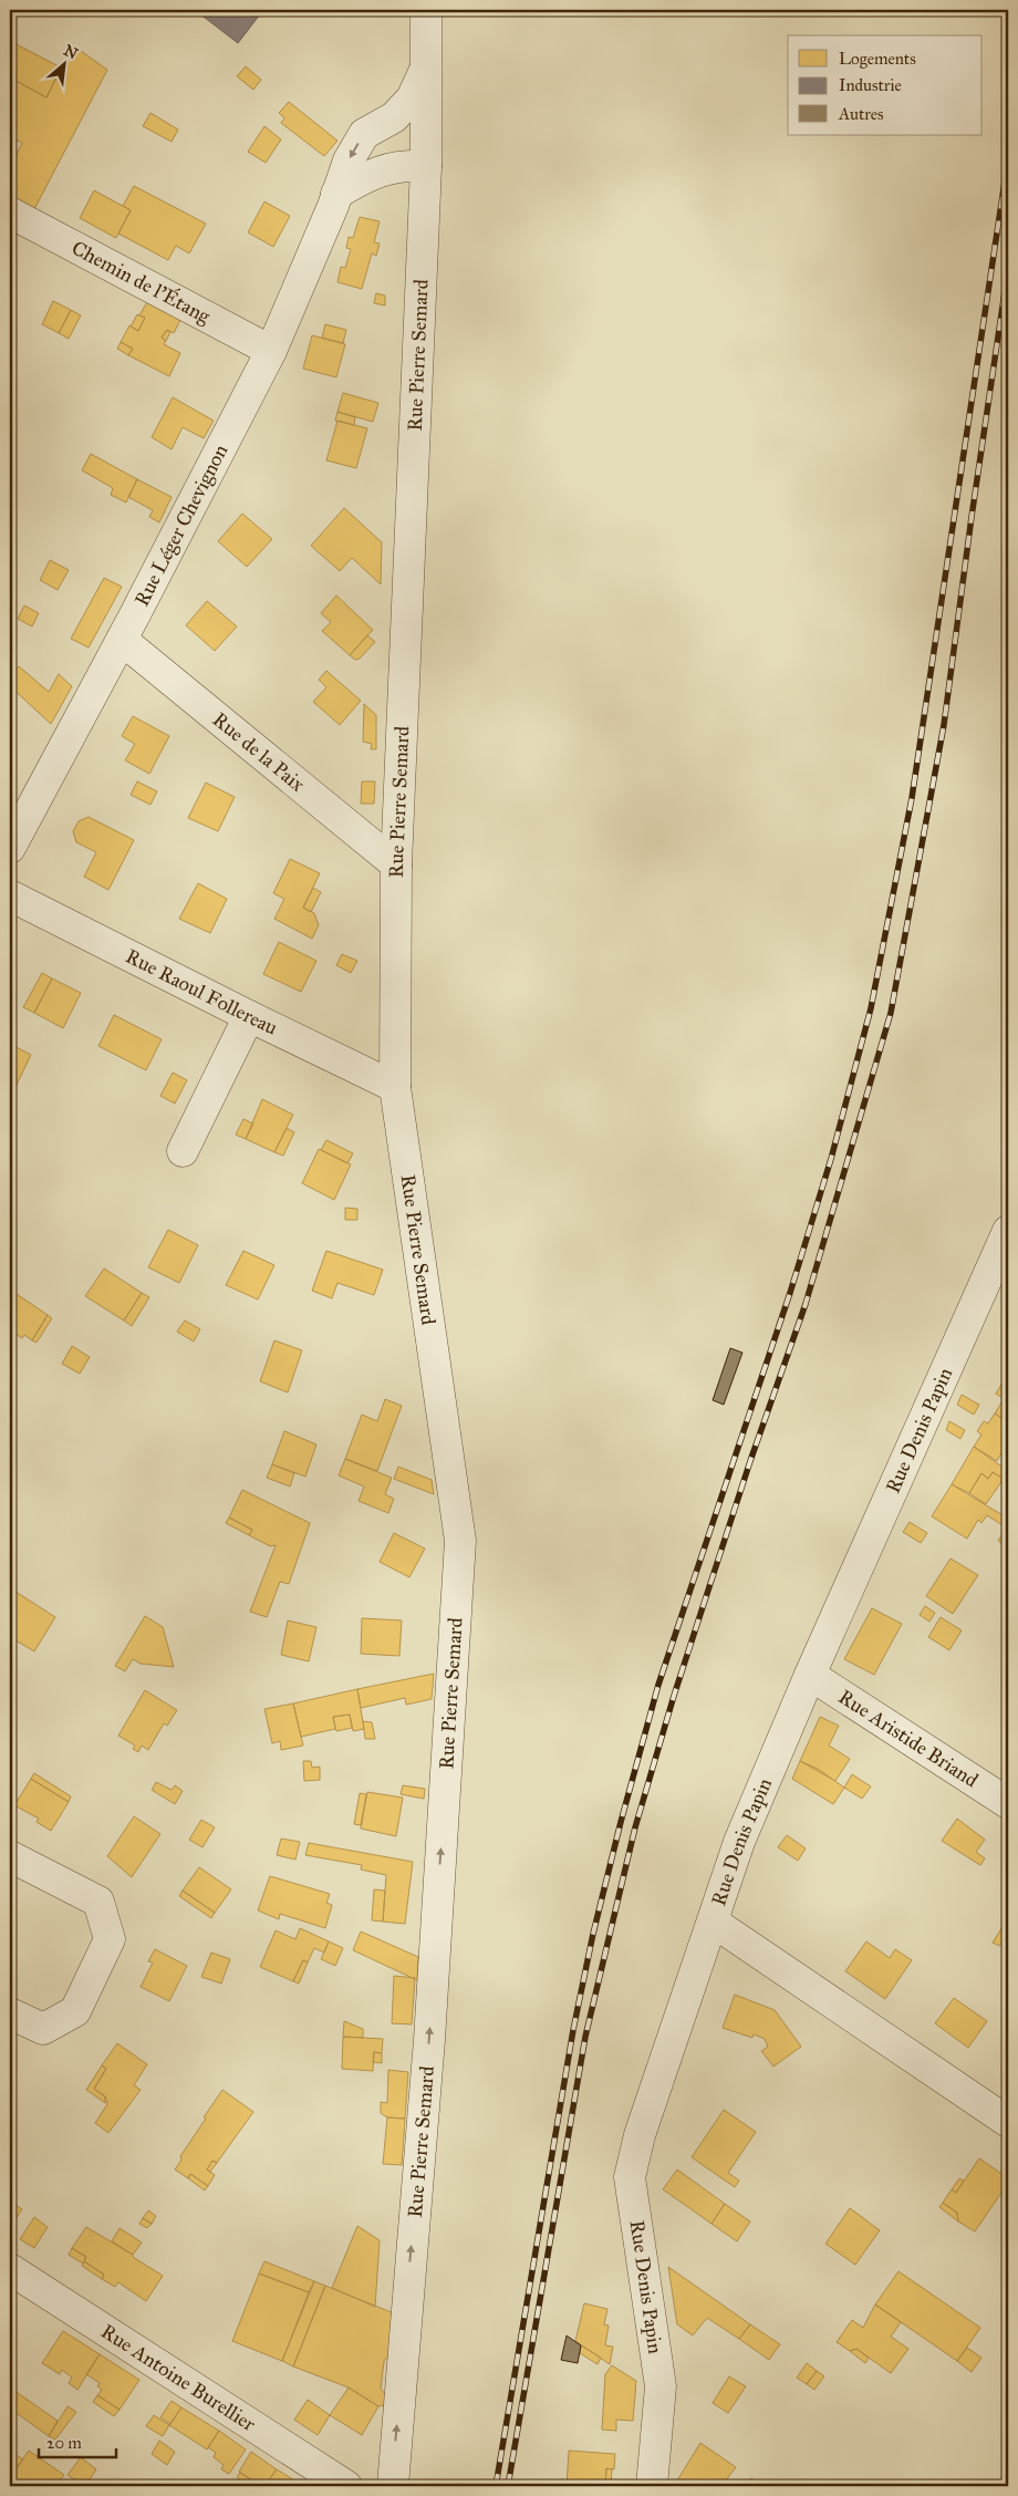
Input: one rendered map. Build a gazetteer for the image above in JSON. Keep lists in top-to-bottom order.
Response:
{
  "streets": {
    "street": [
      "Chemin de l'Étang",
      "Rue Pierre Semard",
      "Rue Léger Chevignon",
      "Rue de la Paix",
      "Rue Raoul Follereau",
      "Rue Denis Papin",
      "Rue Aristide Briand",
      "Rue Antoine Burellier"
    ]
  },
  "crossings": [
    ["Chemin de l'Étang", "Rue Léger Chevignon"],
    ["Rue Pierre Semard", "Rue Léger Chevignon"],
    ["Rue Pierre Semard", "Rue de la Paix"],
    ["Rue Pierre Semard", "Rue Raoul Follereau"],
    ["Rue Léger Chevignon", "Rue de la Paix"],
    ["Rue Denis Papin", "Rue Aristide Briand"]
  ],
  "one_way": ["Rue Pierre Semard"],
  "legend": ["Logements", "Industrie", "Autres"],
  "scale_bar": "20 m",
  "north": "top right"
}
